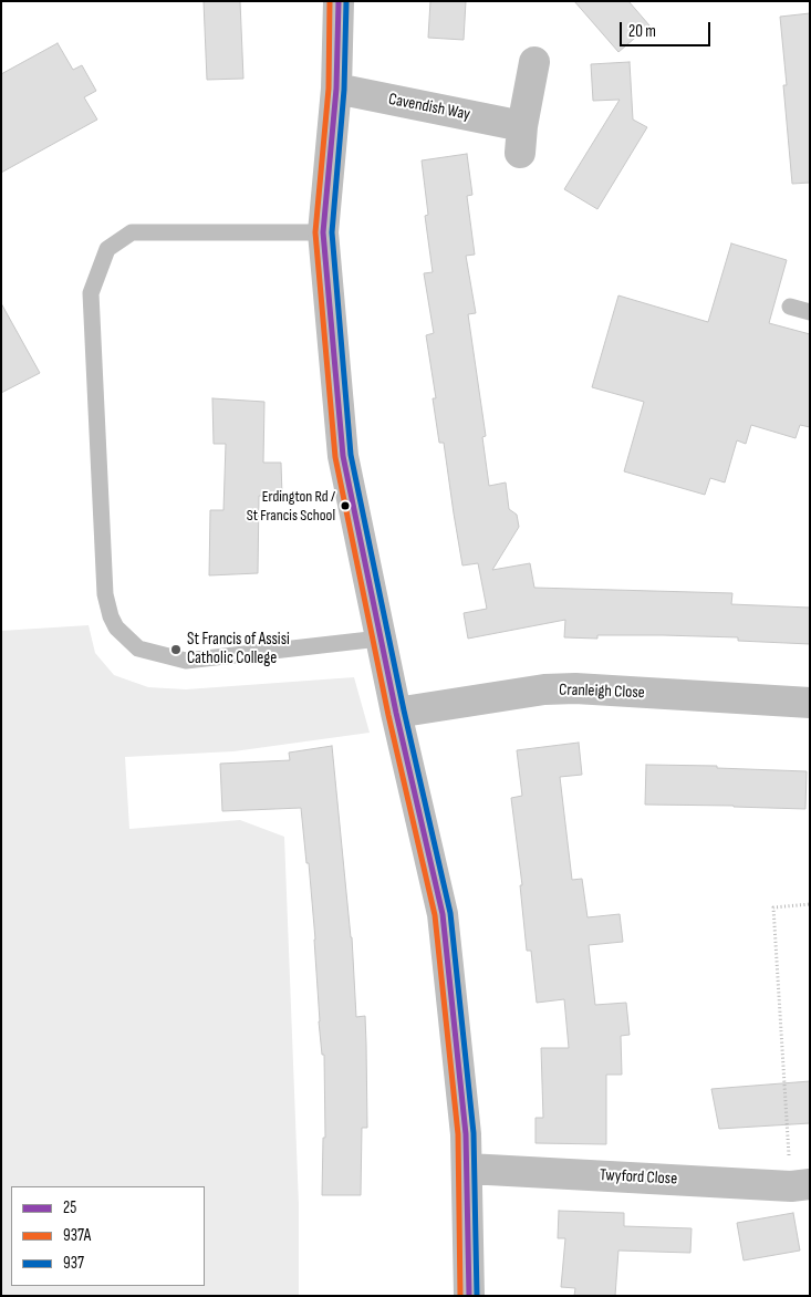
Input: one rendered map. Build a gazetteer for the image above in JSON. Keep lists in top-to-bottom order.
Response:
{
  "streets": {
    "street": ["Cavendish Way", "Cranleigh Close", "Twyford Close"]
  },
  "places": ["Erdington Rd / St Francis School", "St Francis of Assisi Catholic College"],
  "lines": ["transit line 25", "transit line 937A", "transit line 937"],
  "legend": ["25", "937A", "937"],
  "scale_bar": "20 m"
}
